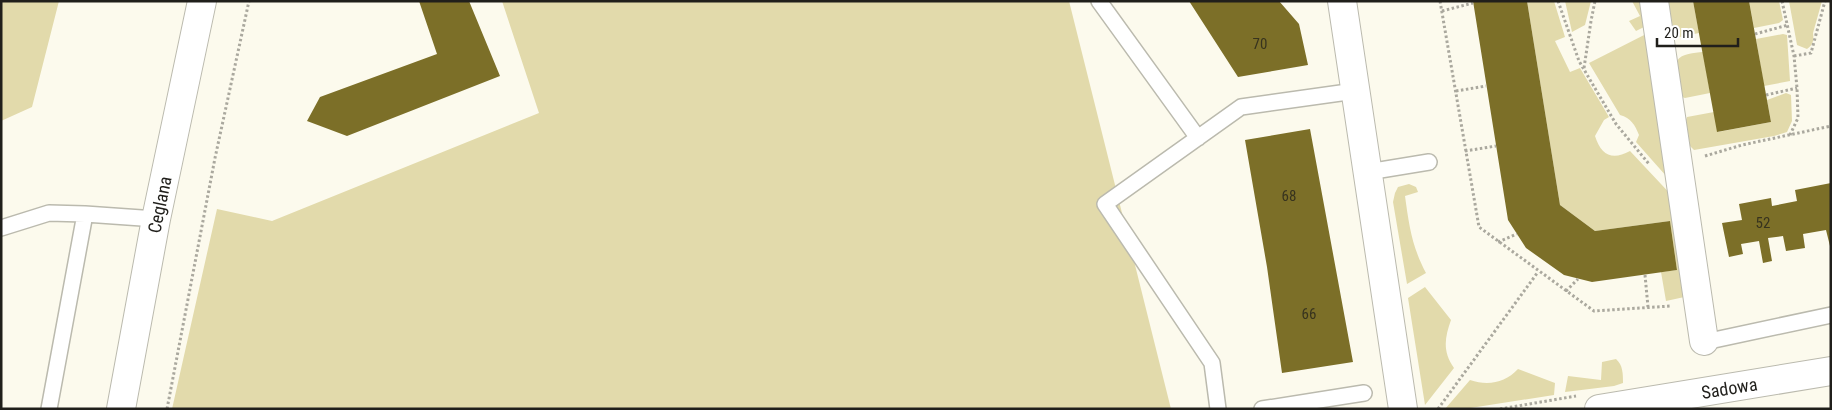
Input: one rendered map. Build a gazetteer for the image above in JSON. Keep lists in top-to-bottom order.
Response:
{
  "streets": {
    "street": ["Ceglana", "Sadowa"]
  },
  "house_numbers": [
    "70",
    "68",
    "52",
    "66"
  ],
  "scale_bar": "20 m"
}
